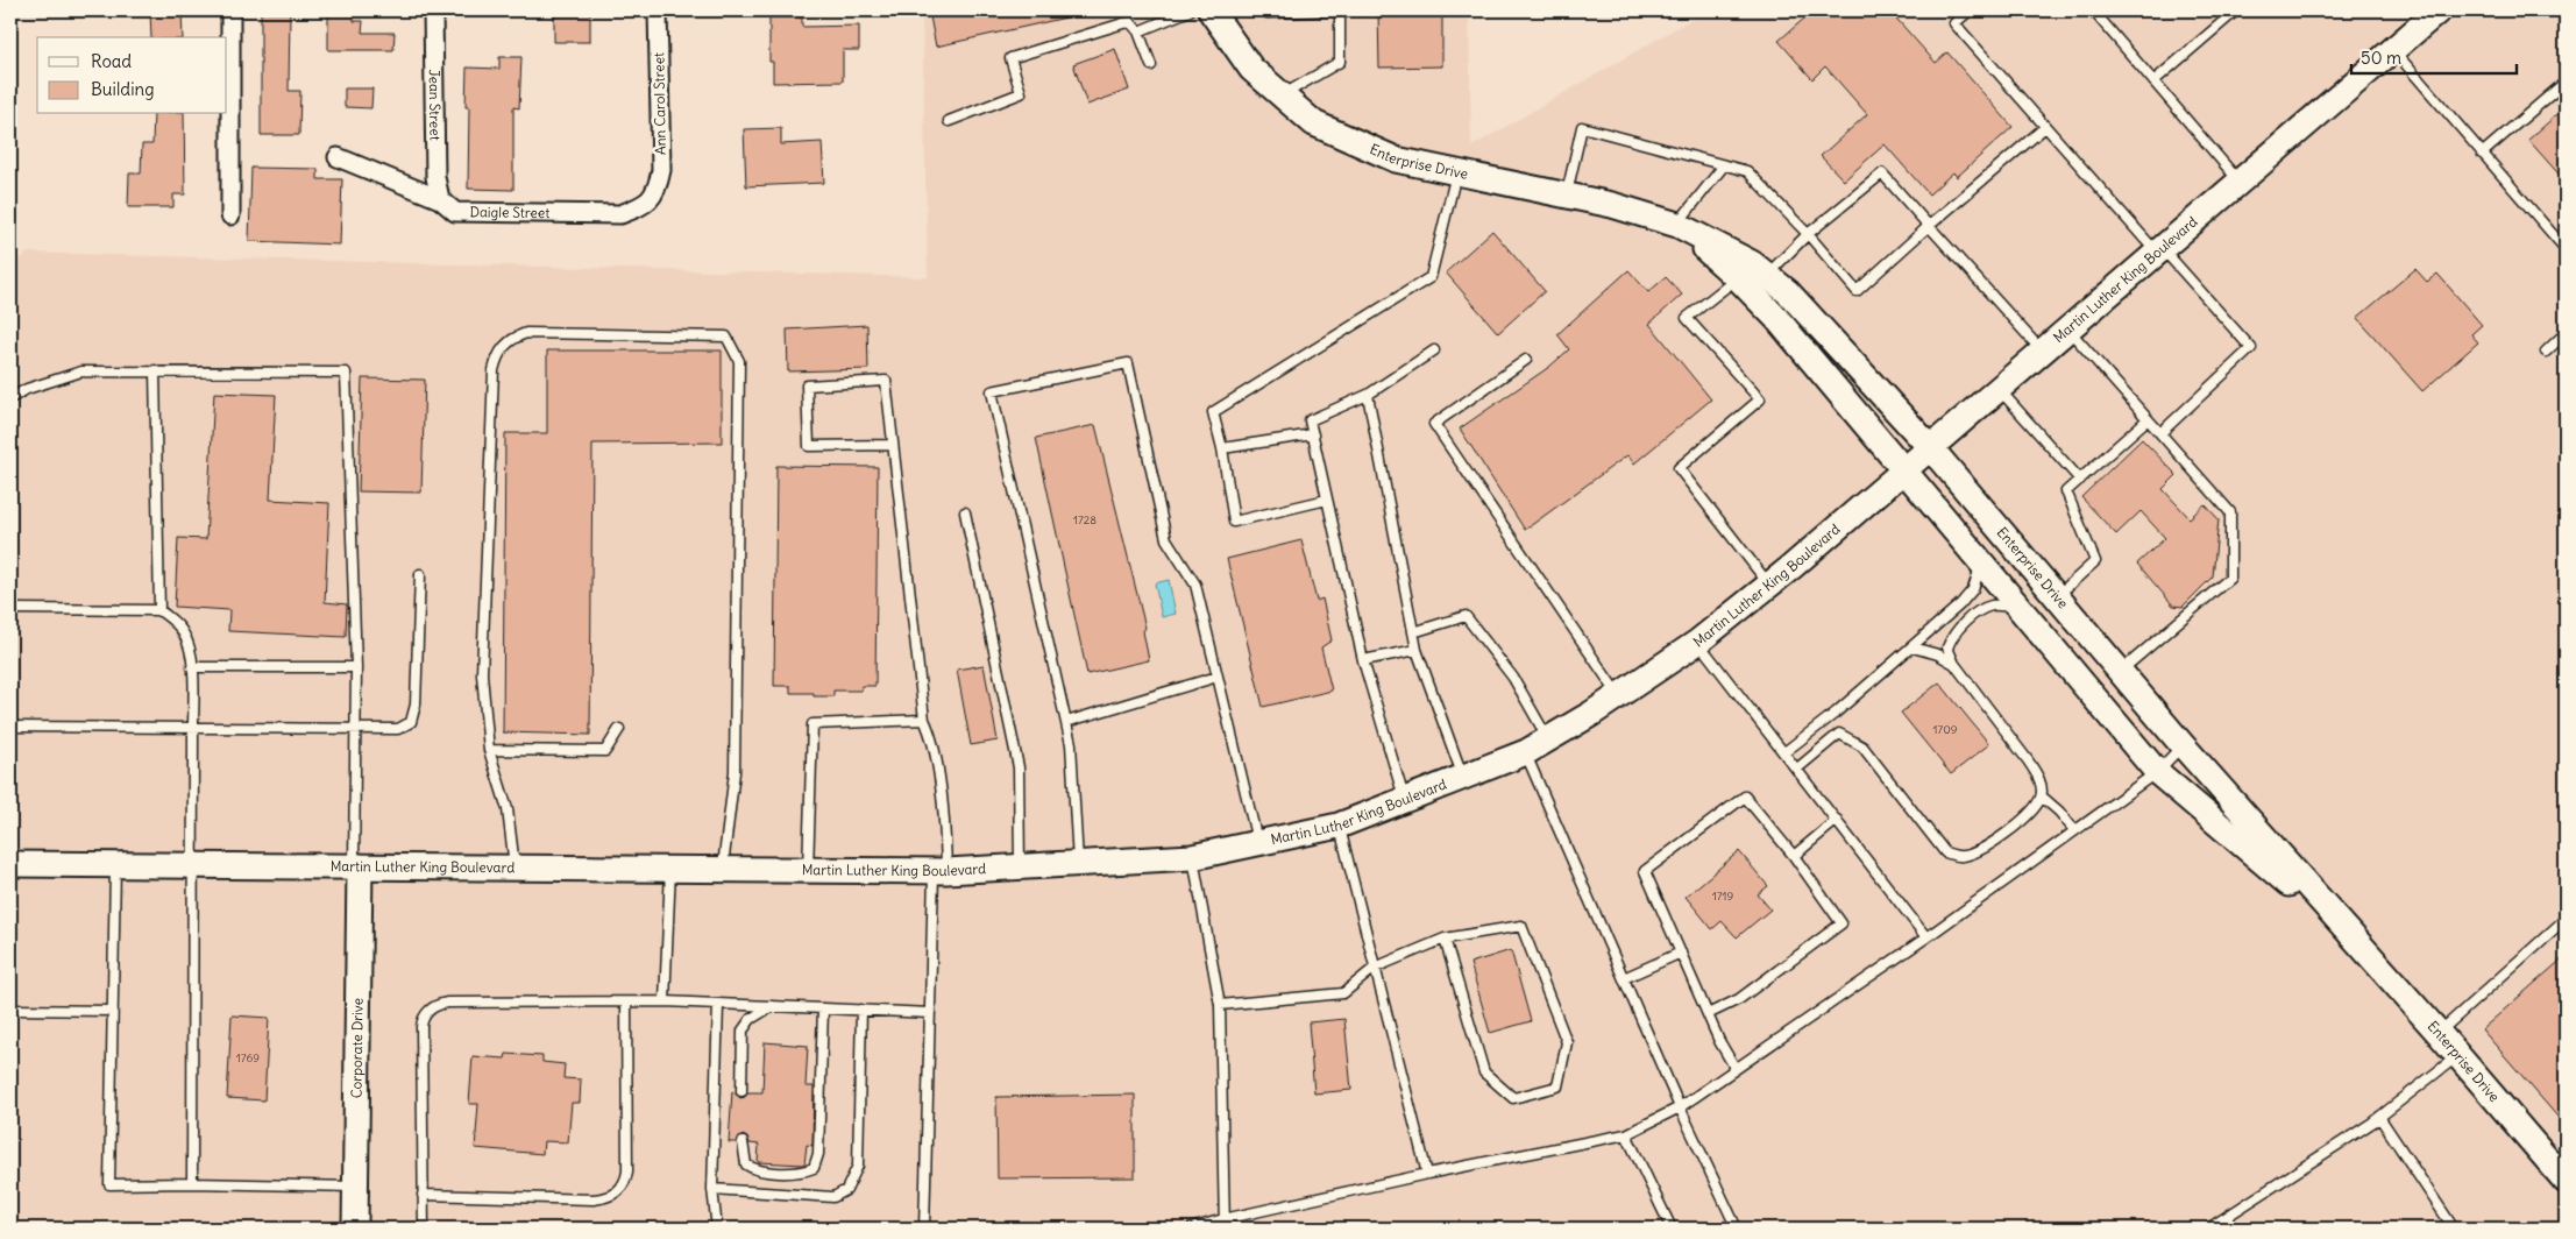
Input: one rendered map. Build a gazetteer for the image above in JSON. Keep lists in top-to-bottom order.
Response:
{
  "streets": {
    "street": [
      "Ann Carol Street",
      "Jean Street",
      "Enterprise Drive",
      "Daigle Street",
      "Martin Luther King Boulevard",
      "Corporate Drive"
    ]
  },
  "crossings": [
    ["Ann Carol Street", "Daigle Street"],
    ["Jean Street", "Daigle Street"],
    ["Enterprise Drive", "Martin Luther King Boulevard"],
    ["Martin Luther King Boulevard", "Corporate Drive"]
  ],
  "house_numbers": [
    "1728",
    "1709",
    "1719",
    "1769"
  ],
  "legend": ["Road", "Building"],
  "scale_bar": "50 m"
}
